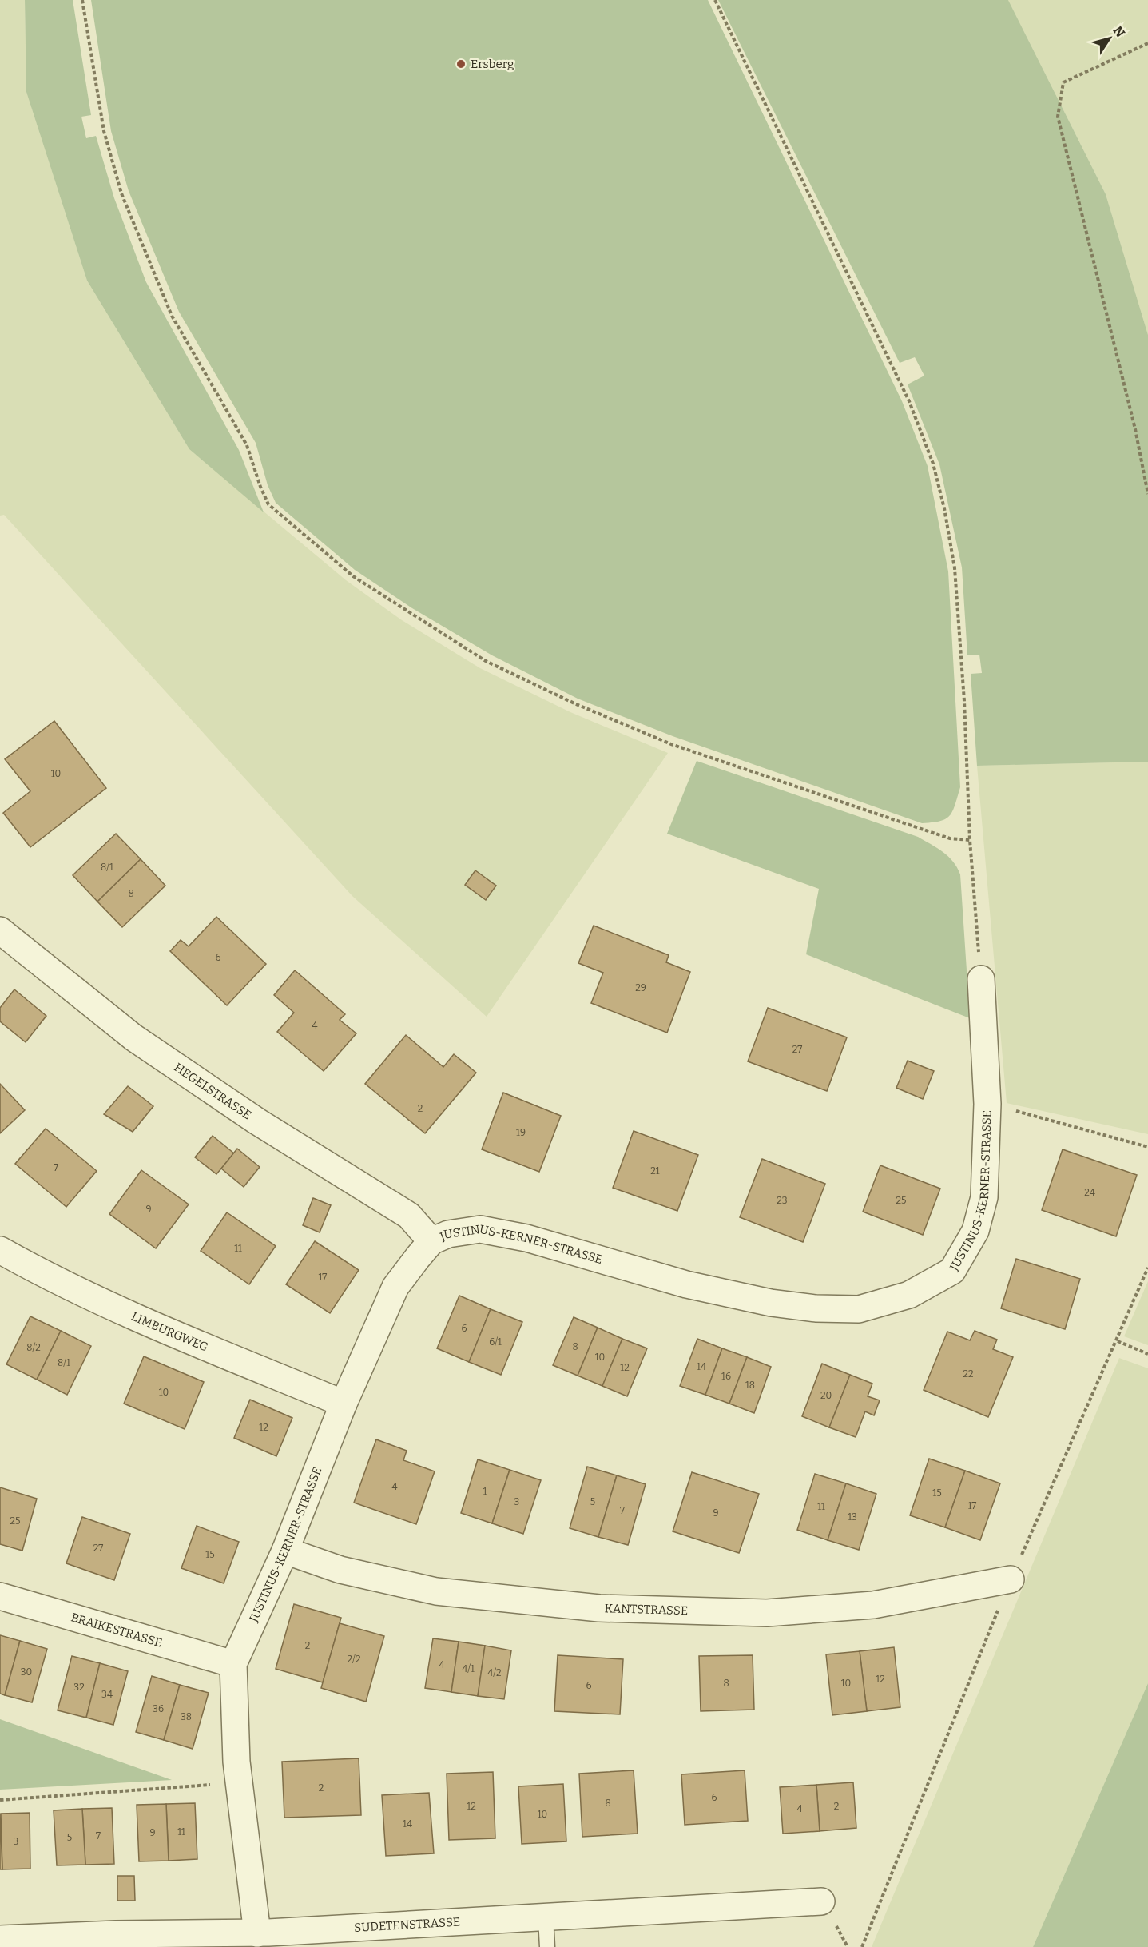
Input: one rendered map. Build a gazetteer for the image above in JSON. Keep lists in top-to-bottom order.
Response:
{
  "streets": {
    "street": [
      "HEGELSTRASSE",
      "JUSTINUS-KERNER-STRASSE",
      "LIMBURGWEG",
      "KANTSTRASSE",
      "BRAIKESTRASSE",
      "SUDETENSTRASSE"
    ]
  },
  "crossings": [
    ["HEGELSTRASSE", "JUSTINUS-KERNER-STRASSE"],
    ["JUSTINUS-KERNER-STRASSE", "LIMBURGWEG"],
    ["JUSTINUS-KERNER-STRASSE", "KANTSTRASSE"],
    ["JUSTINUS-KERNER-STRASSE", "BRAIKESTRASSE"],
    ["JUSTINUS-KERNER-STRASSE", "SUDETENSTRASSE"]
  ],
  "places": ["Ersberg"],
  "house_numbers": [
    "10",
    "8/1",
    "8",
    "6",
    "29",
    "4",
    "27",
    "2",
    "19",
    "7",
    "21",
    "24",
    "23",
    "25",
    "9",
    "11",
    "17",
    "6",
    "6/1",
    "8",
    "8/2",
    "10",
    "8/1",
    "14",
    "12",
    "22",
    "16",
    "18",
    "10",
    "20",
    "12",
    "4",
    "1",
    "15",
    "3",
    "5",
    "17",
    "11",
    "7",
    "9",
    "13",
    "25",
    "27",
    "15",
    "2",
    "2/2",
    "4",
    "4/1",
    "30",
    "4/2",
    "12",
    "8",
    "10",
    "6",
    "32",
    "34",
    "36",
    "38",
    "2",
    "6",
    "8",
    "12",
    "2",
    "4",
    "10",
    "14",
    "11",
    "9",
    "7",
    "5",
    "3"
  ],
  "north": "top right"
}
